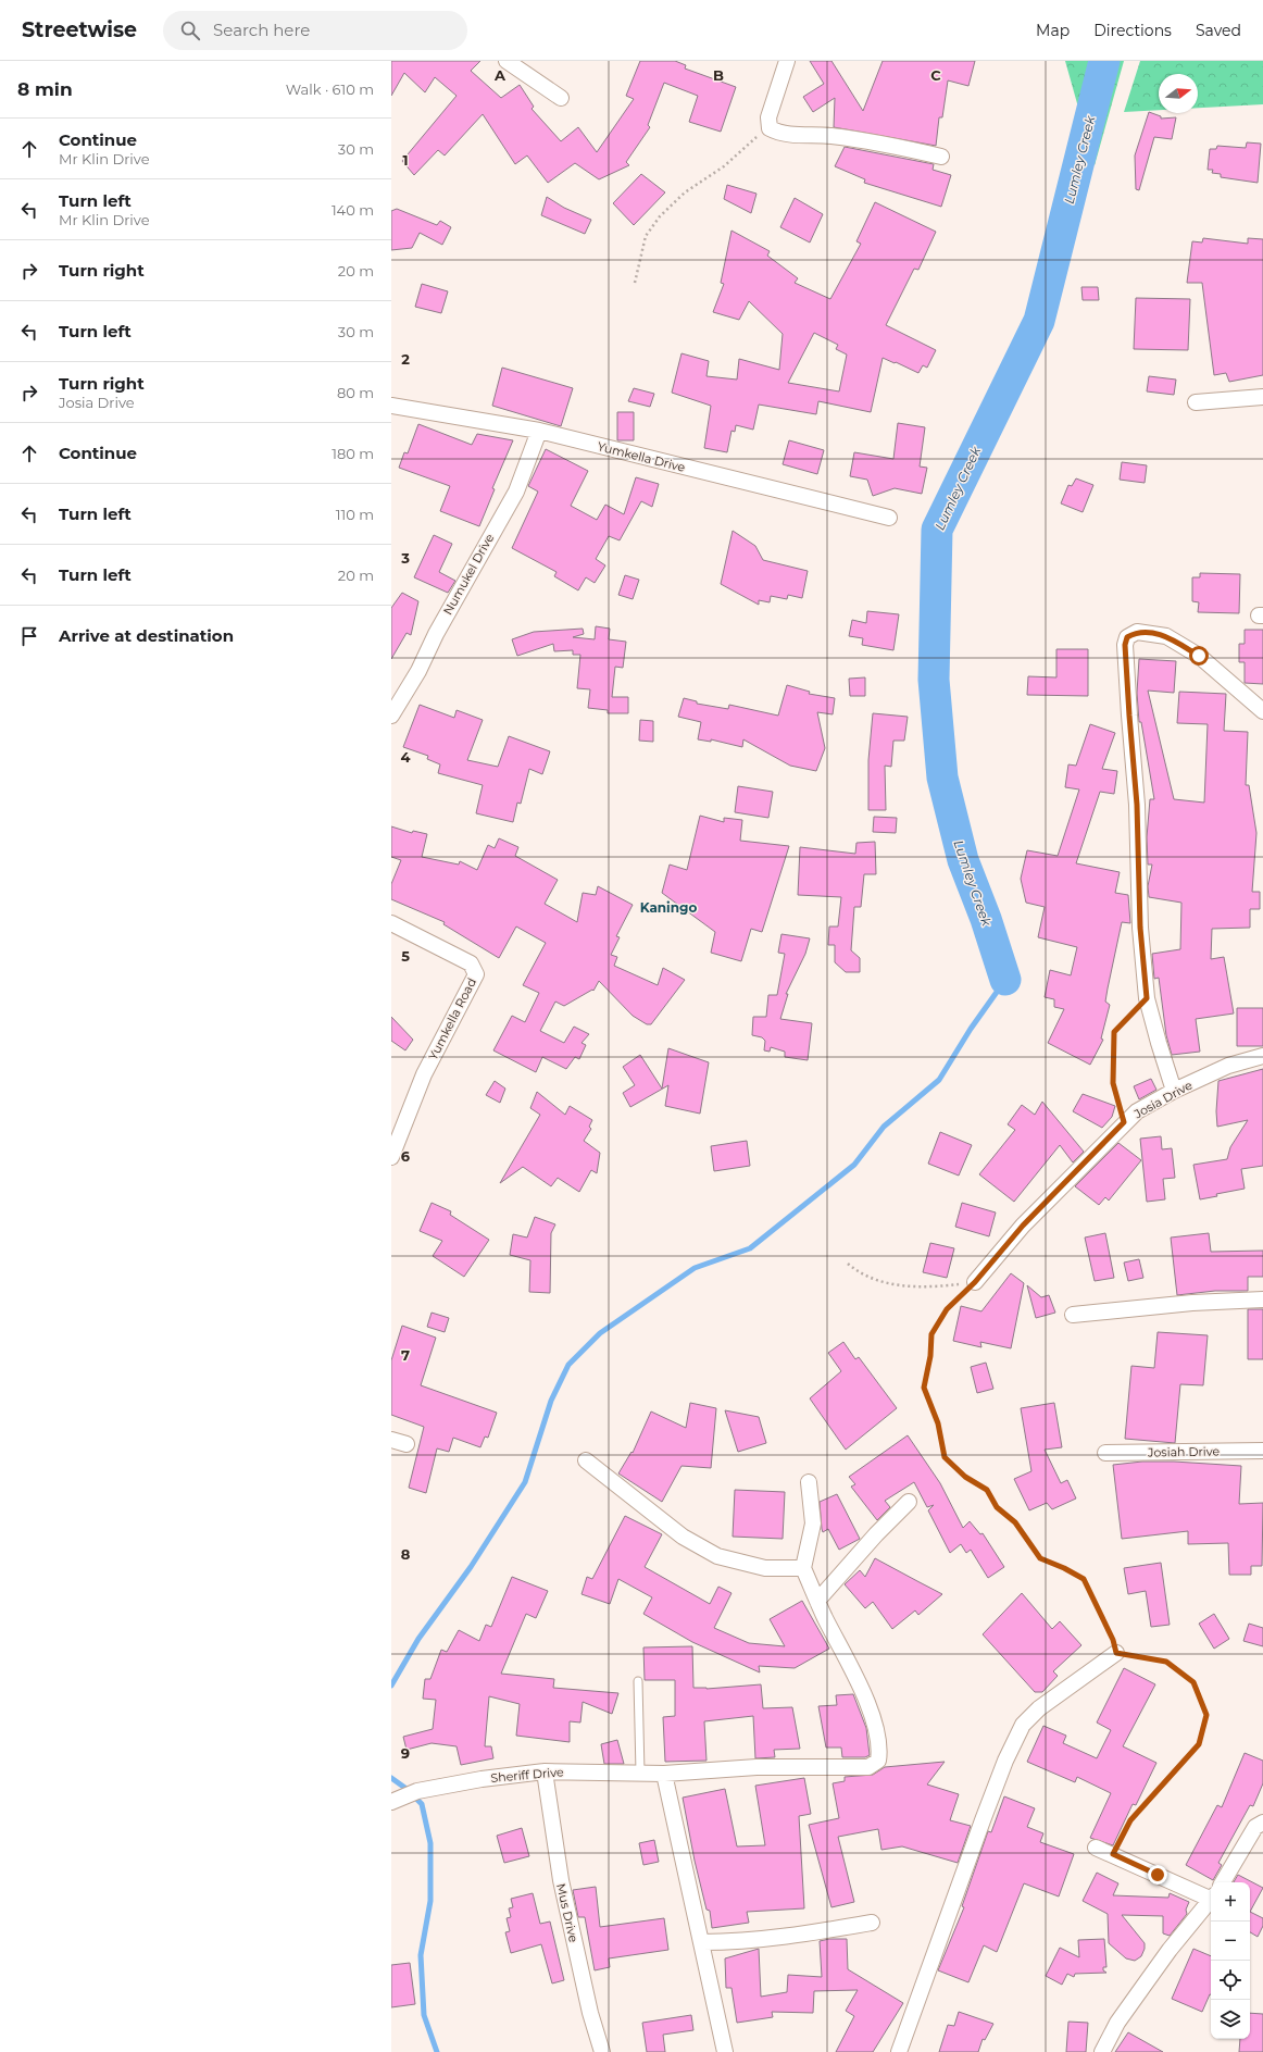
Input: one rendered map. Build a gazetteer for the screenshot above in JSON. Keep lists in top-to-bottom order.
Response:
{
  "streets": {
    "street": [
      "Yumkella Drive",
      "Numukel Drive",
      "Yumkella Road",
      "Josia Drive",
      "Josiah Drive",
      "Sheriff Drive",
      "Mus Drive"
    ]
  },
  "crossings": [
    ["Yumkella Drive", "Numukel Drive"],
    ["Sheriff Drive", "Mus Drive"]
  ],
  "districts": ["Kaningo"],
  "water": ["Lumley Creek"],
  "north": "right",
  "page": {
    "header": "Streetwise",
    "search": "Search here",
    "nav": ["Map", "Directions", "Saved"],
    "heading": ["8 min", "Walk · 610 m"],
    "list": [
      ["Continue", "Mr Klin Drive", "30 m"],
      ["Turn left", "Mr Klin Drive", "140 m"],
      ["Turn right", "20 m"],
      ["Turn left", "30 m"],
      ["Turn right", "Josia Drive", "80 m"],
      ["Continue", "180 m"],
      ["Turn left", "110 m"],
      ["Turn left", "20 m"],
      "Arrive at destination"
    ],
    "map_buttons": ["+", "−"]
  },
  "grid": {
    "columns": ["A", "B", "C"],
    "rows": [
      "1",
      "2",
      "3",
      "4",
      "5",
      "6",
      "7",
      "8",
      "9"
    ]
  }
}
